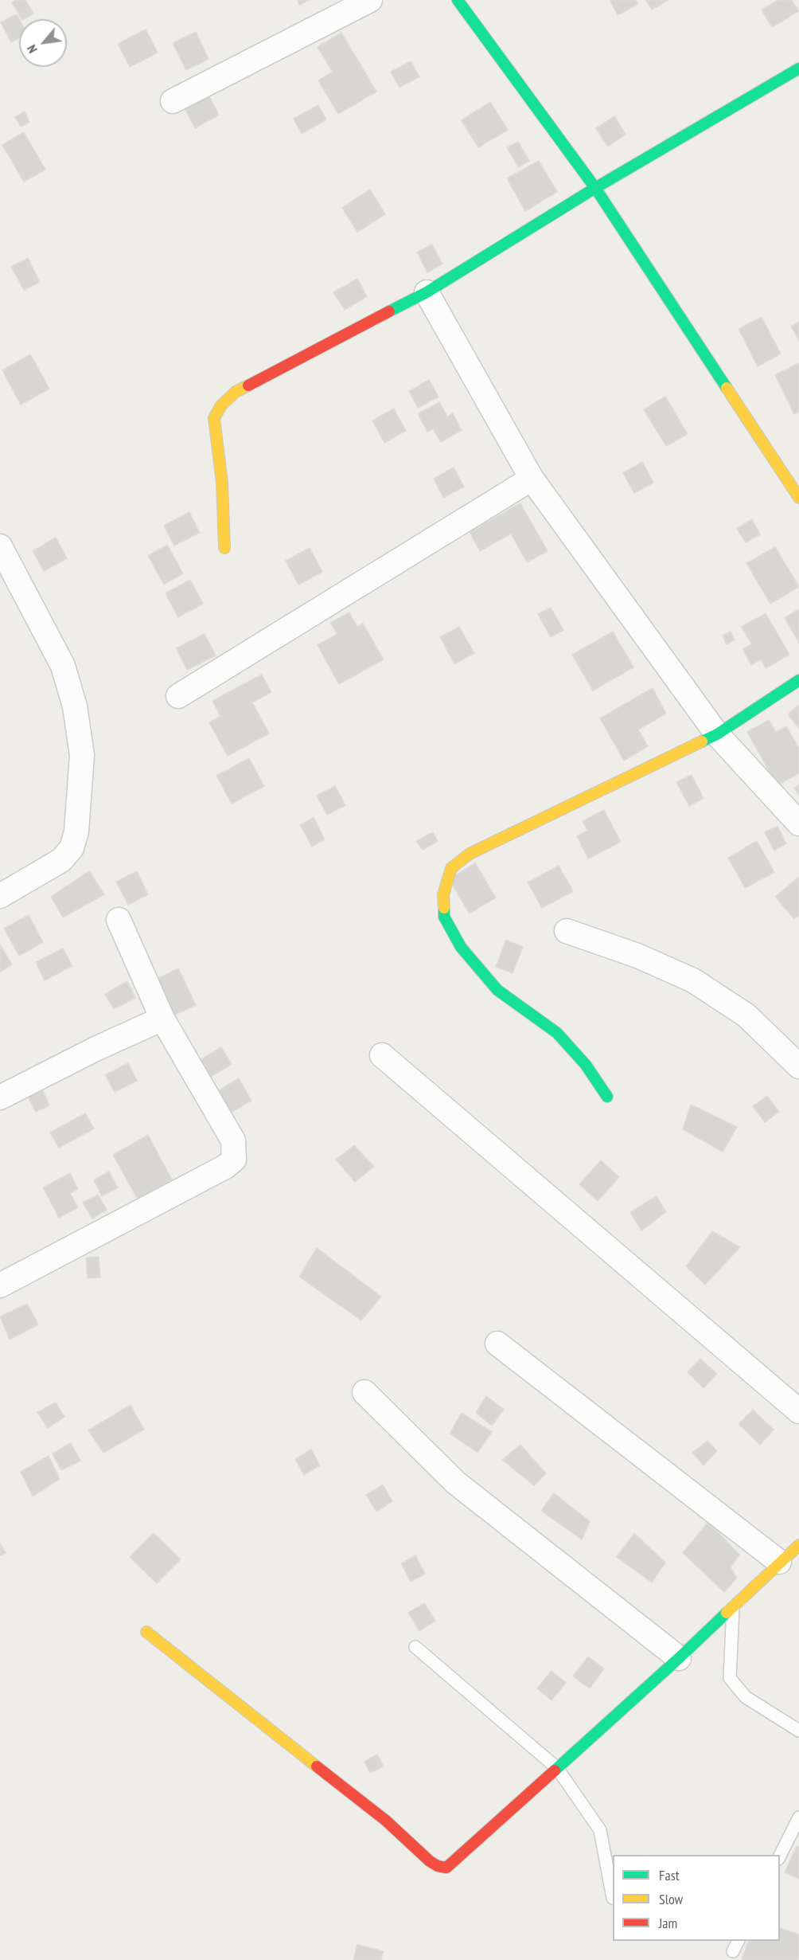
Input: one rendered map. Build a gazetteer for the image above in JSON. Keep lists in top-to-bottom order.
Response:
{
  "legend": ["Fast", "Slow", "Jam"],
  "north": "bottom left"
}
